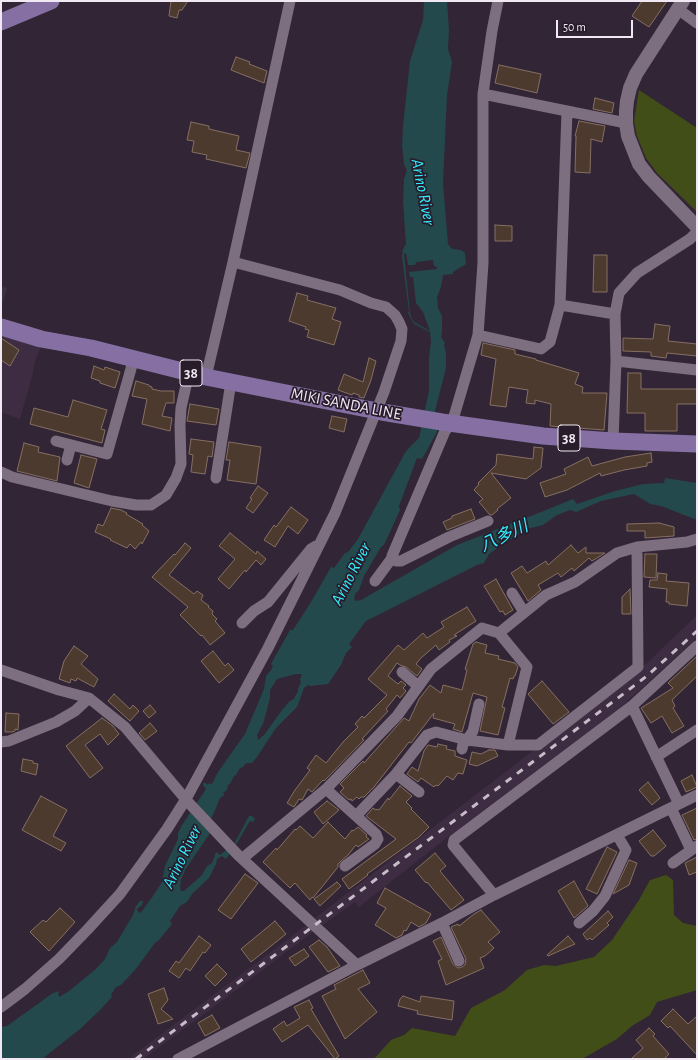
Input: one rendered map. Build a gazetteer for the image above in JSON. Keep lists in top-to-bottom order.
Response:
{
  "streets": {
    "main road": ["38", "MIKI SANDA LINE"]
  },
  "water": ["Arino River", "八多川"],
  "scale_bar": "50 m"
}
